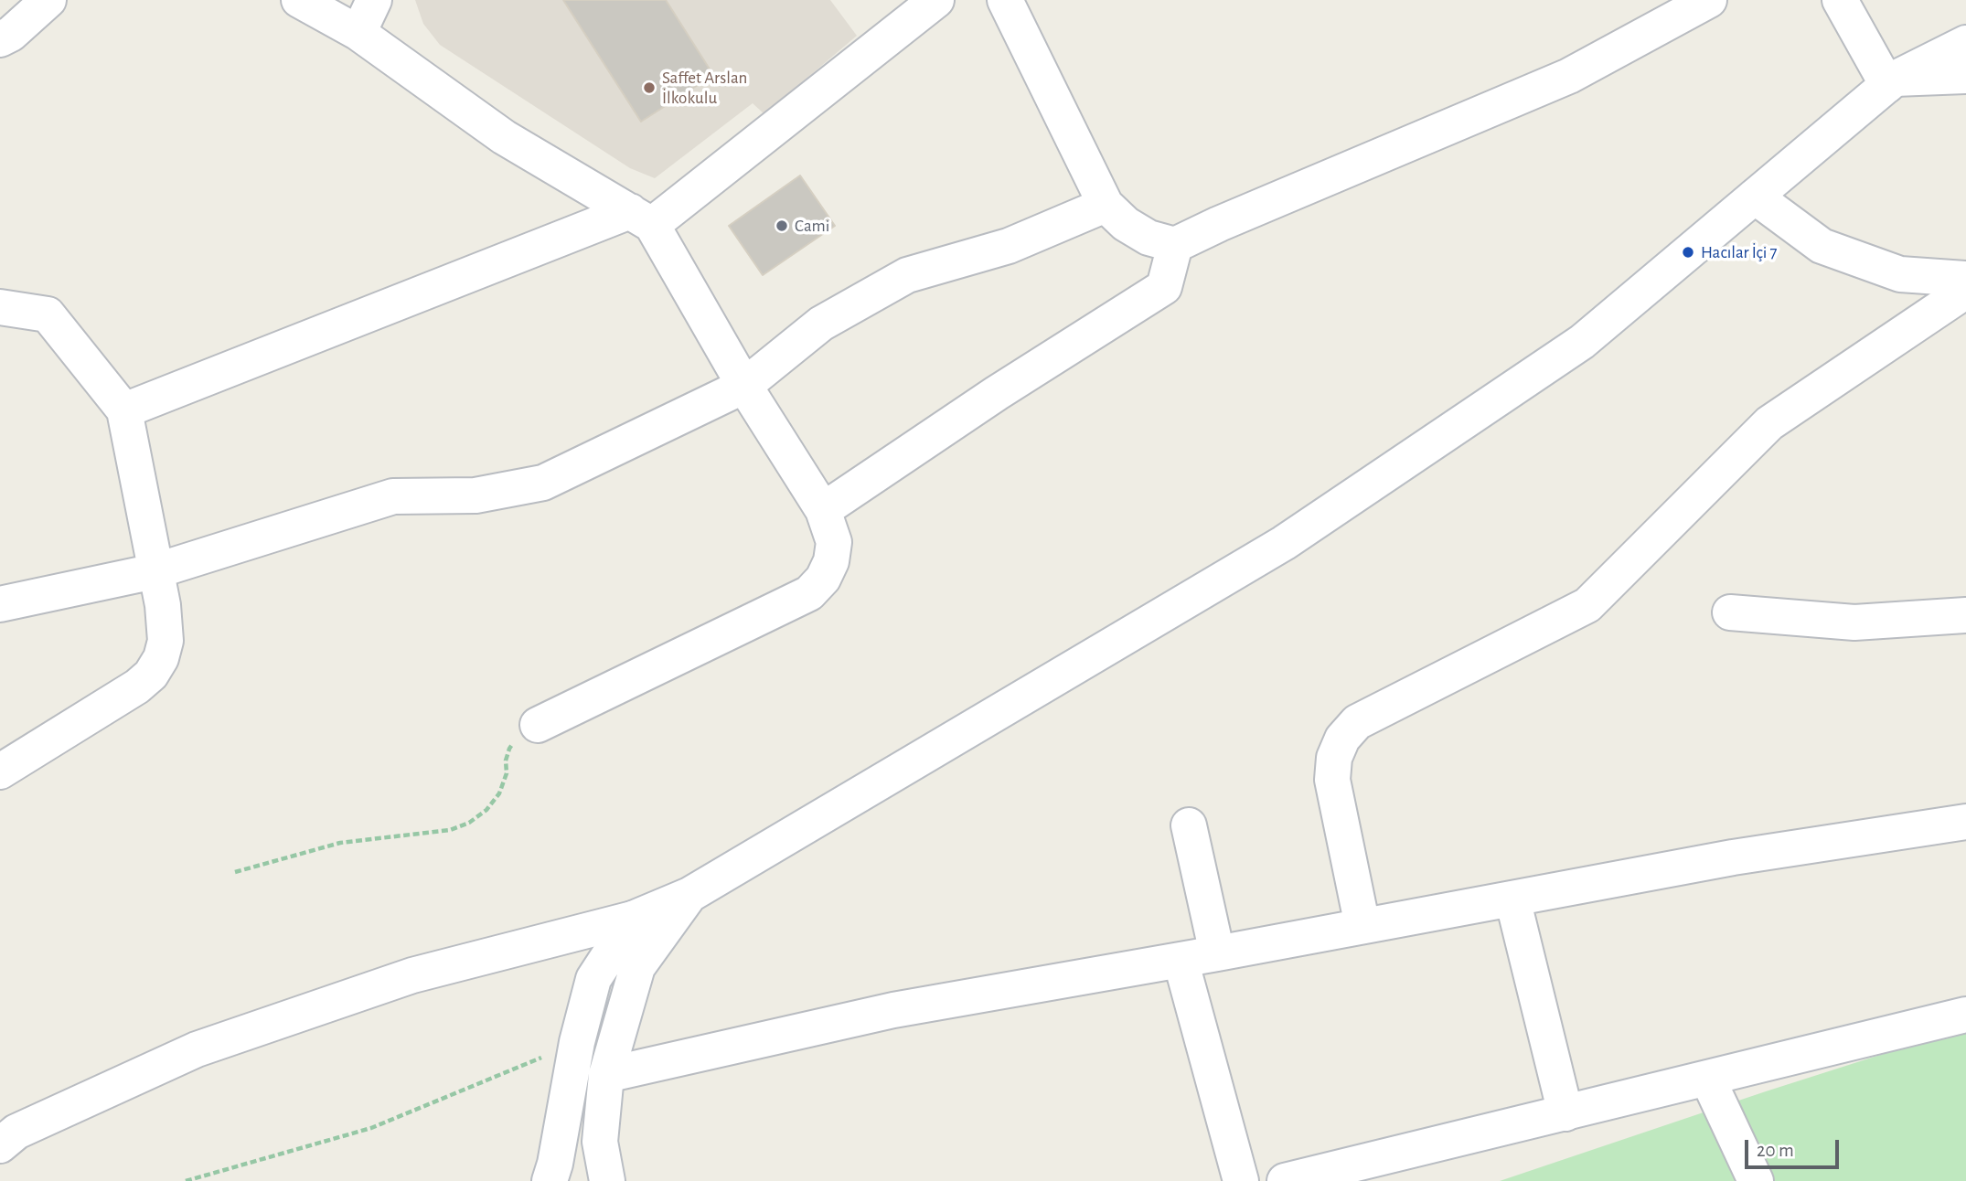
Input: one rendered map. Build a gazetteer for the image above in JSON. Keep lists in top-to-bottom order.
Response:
{
  "places": ["Saffet Arslan İlkokulu", "Cami", "Hacılar İçi 7"],
  "scale_bar": "20 m"
}
